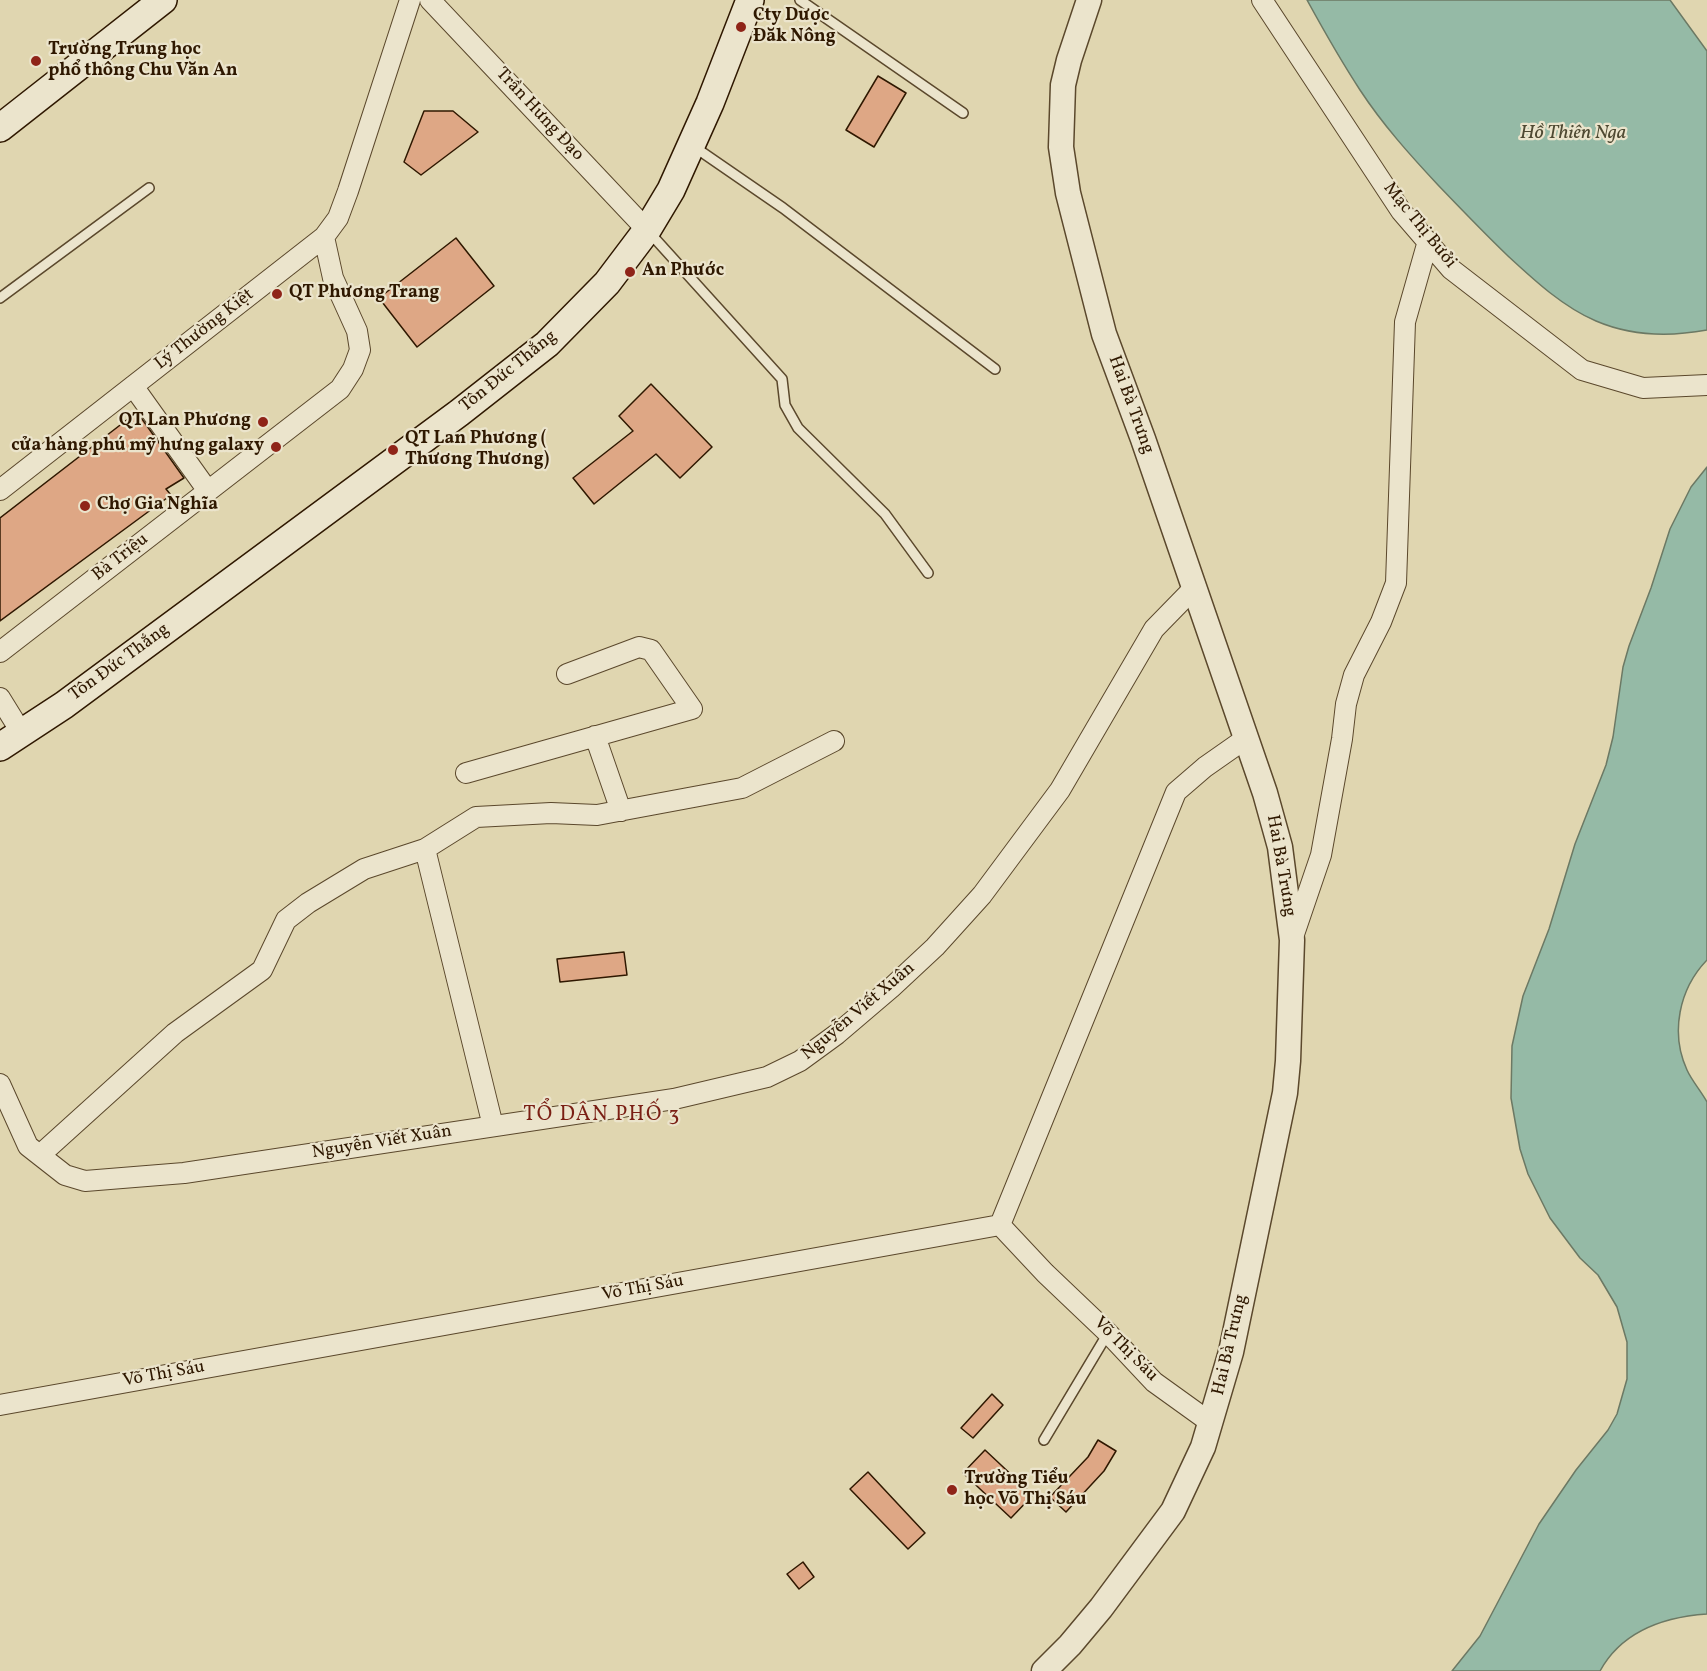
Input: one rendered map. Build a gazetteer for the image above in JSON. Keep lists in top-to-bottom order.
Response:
{
  "streets": {
    "main road": ["Tôn Đức Thắng"],
    "street": [
      "Trần Hưng Đạo",
      "Mạc Thị Bưởi",
      "Lý Thường Kiệt",
      "Hai Bà Trưng",
      "Bà Triệu",
      "Nguyễn Viết Xuân",
      "Võ Thị Sáu"
    ]
  },
  "crossings": [
    ["Trần Hưng Đạo", "Tôn Đức Thắng"],
    ["Lý Thường Kiệt", "Bà Triệu"],
    ["Hai Bà Trưng", "Nguyễn Viết Xuân"],
    ["Hai Bà Trưng", "Võ Thị Sáu"]
  ],
  "districts": ["TỔ DÂN PHỐ 3"],
  "water": ["Hồ Thiên Nga"],
  "places": [
    "Cty Dược Đăk Nông",
    "Trường Trung học phổ thông Chu Văn An",
    "An Phước",
    "QT Phương Trang",
    "QT Lan Phương",
    "cửa hàng phú mỹ hưng galaxy",
    "QT Lan Phương ( Thương Thương)",
    "Chợ Gia Nghĩa",
    "Trường Tiểu học Võ Thị Sáu"
  ]
}
